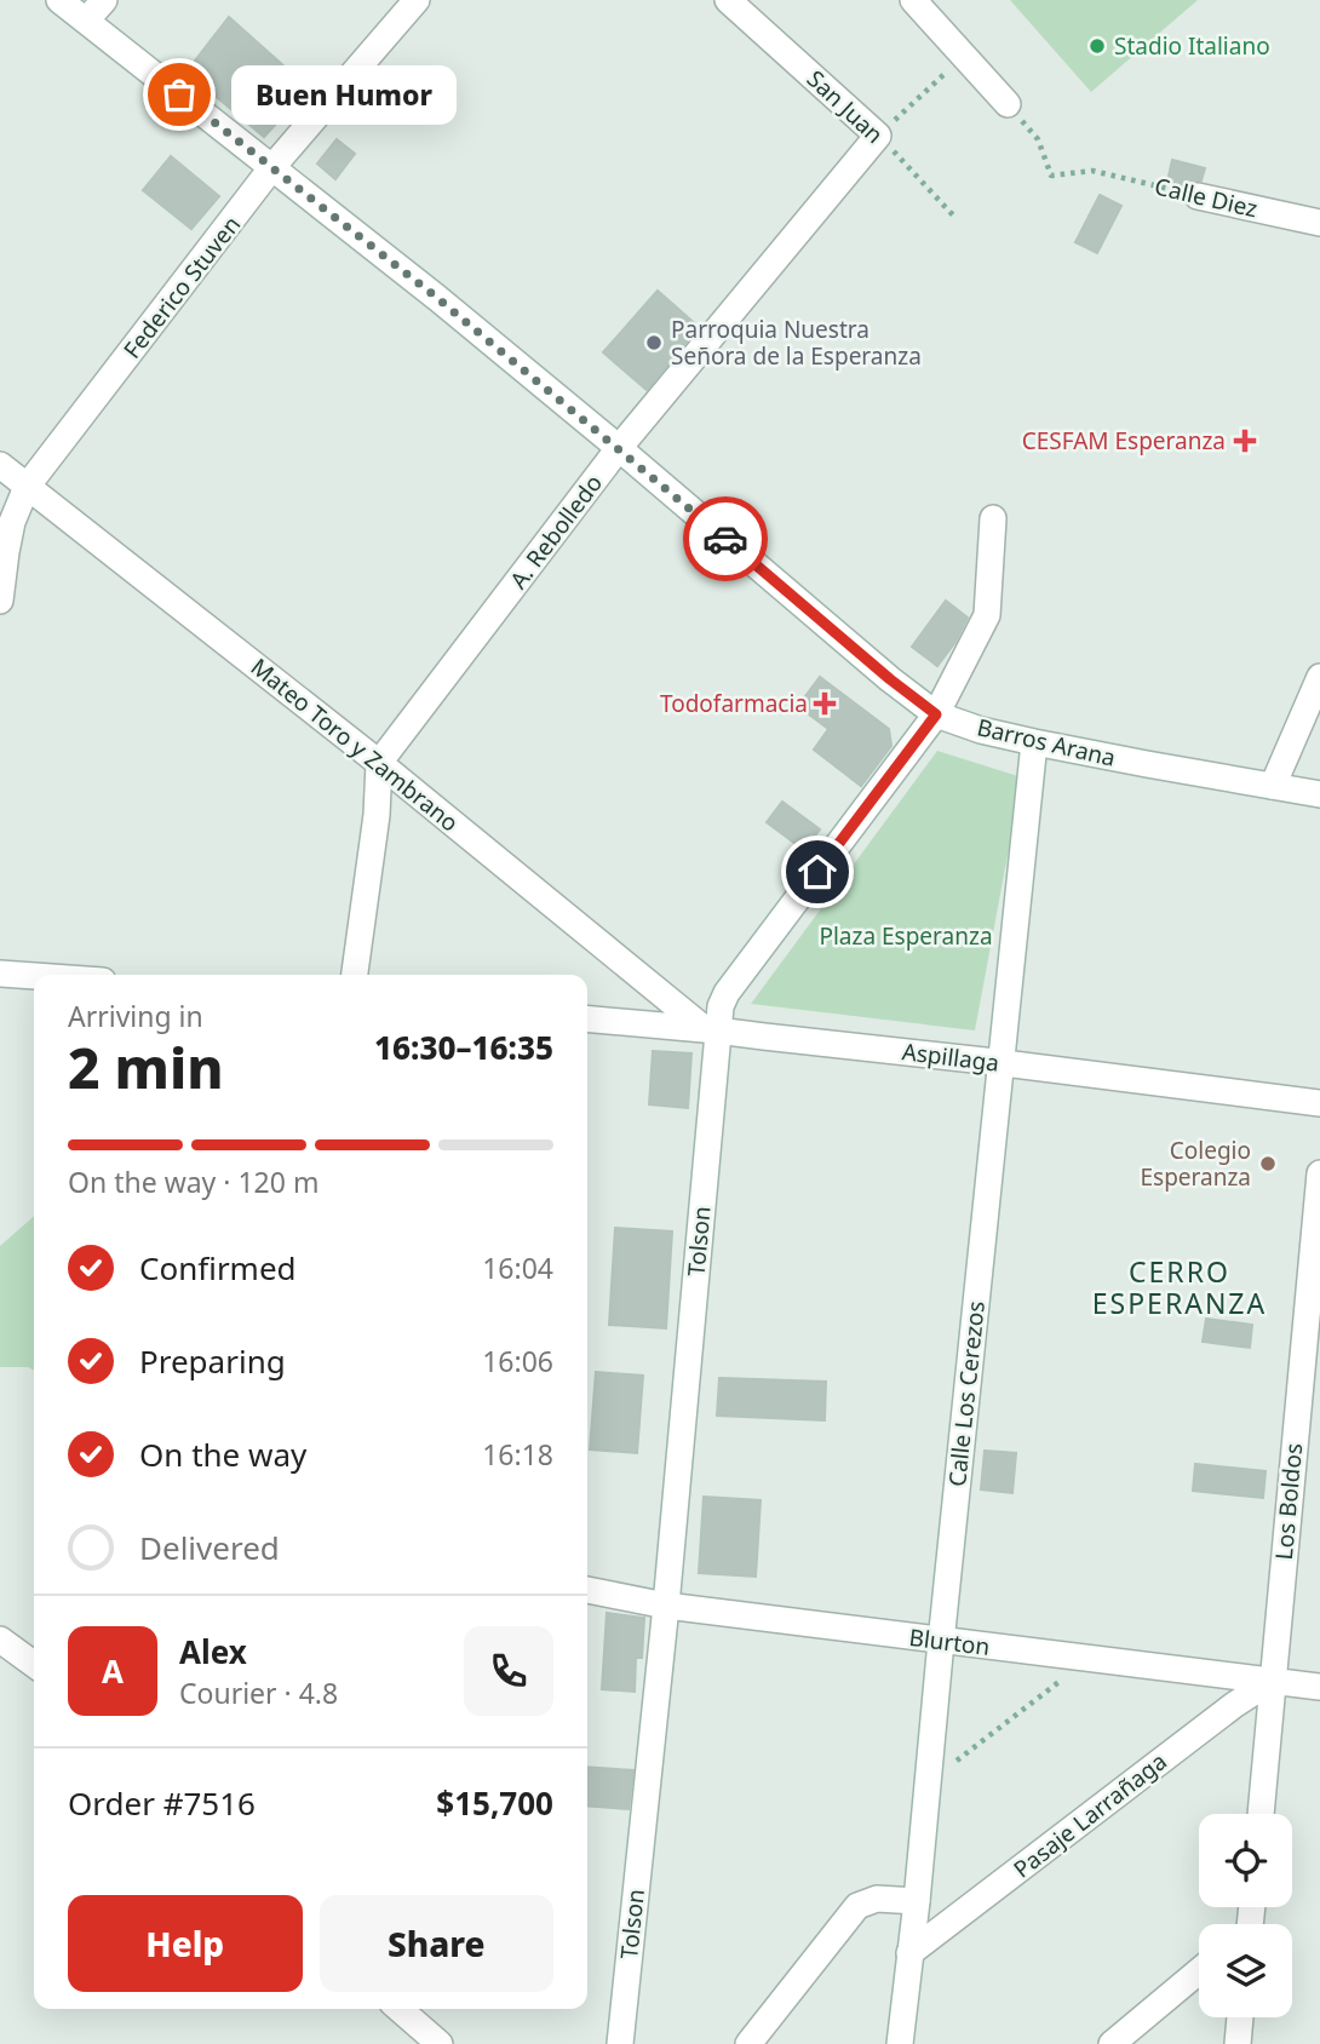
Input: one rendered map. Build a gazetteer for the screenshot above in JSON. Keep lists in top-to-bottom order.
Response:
{
  "streets": {
    "street": [
      "San Juan",
      "Calle Diez",
      "Federico Stuven",
      "A. Rebolledo",
      "Barros Arana",
      "Mateo Toro y Zambrano",
      "Aspillaga",
      "Tolson",
      "Calle Los Cerezos",
      "Los Boldos",
      "Blurton",
      "Pasaje Larrañaga"
    ]
  },
  "crossings": [
    ["San Juan", "A. Rebolledo"],
    ["Federico Stuven", "Barros Arana"],
    ["Federico Stuven", "Mateo Toro y Zambrano"],
    ["A. Rebolledo", "Barros Arana"],
    ["A. Rebolledo", "Mateo Toro y Zambrano"],
    ["Barros Arana", "Tolson"],
    ["Barros Arana", "Calle Los Cerezos"],
    ["Mateo Toro y Zambrano", "Aspillaga"],
    ["Mateo Toro y Zambrano", "Tolson"],
    ["Aspillaga", "Tolson"],
    ["Aspillaga", "Calle Los Cerezos"],
    ["Tolson", "Blurton"],
    ["Calle Los Cerezos", "Blurton"],
    ["Calle Los Cerezos", "Pasaje Larrañaga"],
    ["Los Boldos", "Blurton"],
    ["Los Boldos", "Pasaje Larrañaga"],
    ["Blurton", "Pasaje Larrañaga"]
  ],
  "districts": ["CERRO ESPERANZA"],
  "parks": ["Plaza Esperanza"],
  "places": {
    "other": [
      "Stadio Italiano",
      "Buen Humor",
      "Parroquia Nuestra Señora de la Esperanza",
      "Colegio Esperanza"
    ],
    "health": ["CESFAM Esperanza", "Todofarmacia"]
  },
  "page": {
    "bubble": "Buen Humor",
    "heading": ["2 min", "Arriving in", "16:30–16:35"],
    "panel": [
      "Alex",
      "Courier · 4.8",
      "Order #7516",
      "$15,700"
    ],
    "bar": "On the way · 120 m",
    "list": [
      ["Confirmed", "16:04"],
      ["Preparing", "16:06"],
      ["On the way", "16:18"],
      "Delivered"
    ],
    "round": "A",
    "buttons": ["Help", "Share"]
  }
}
